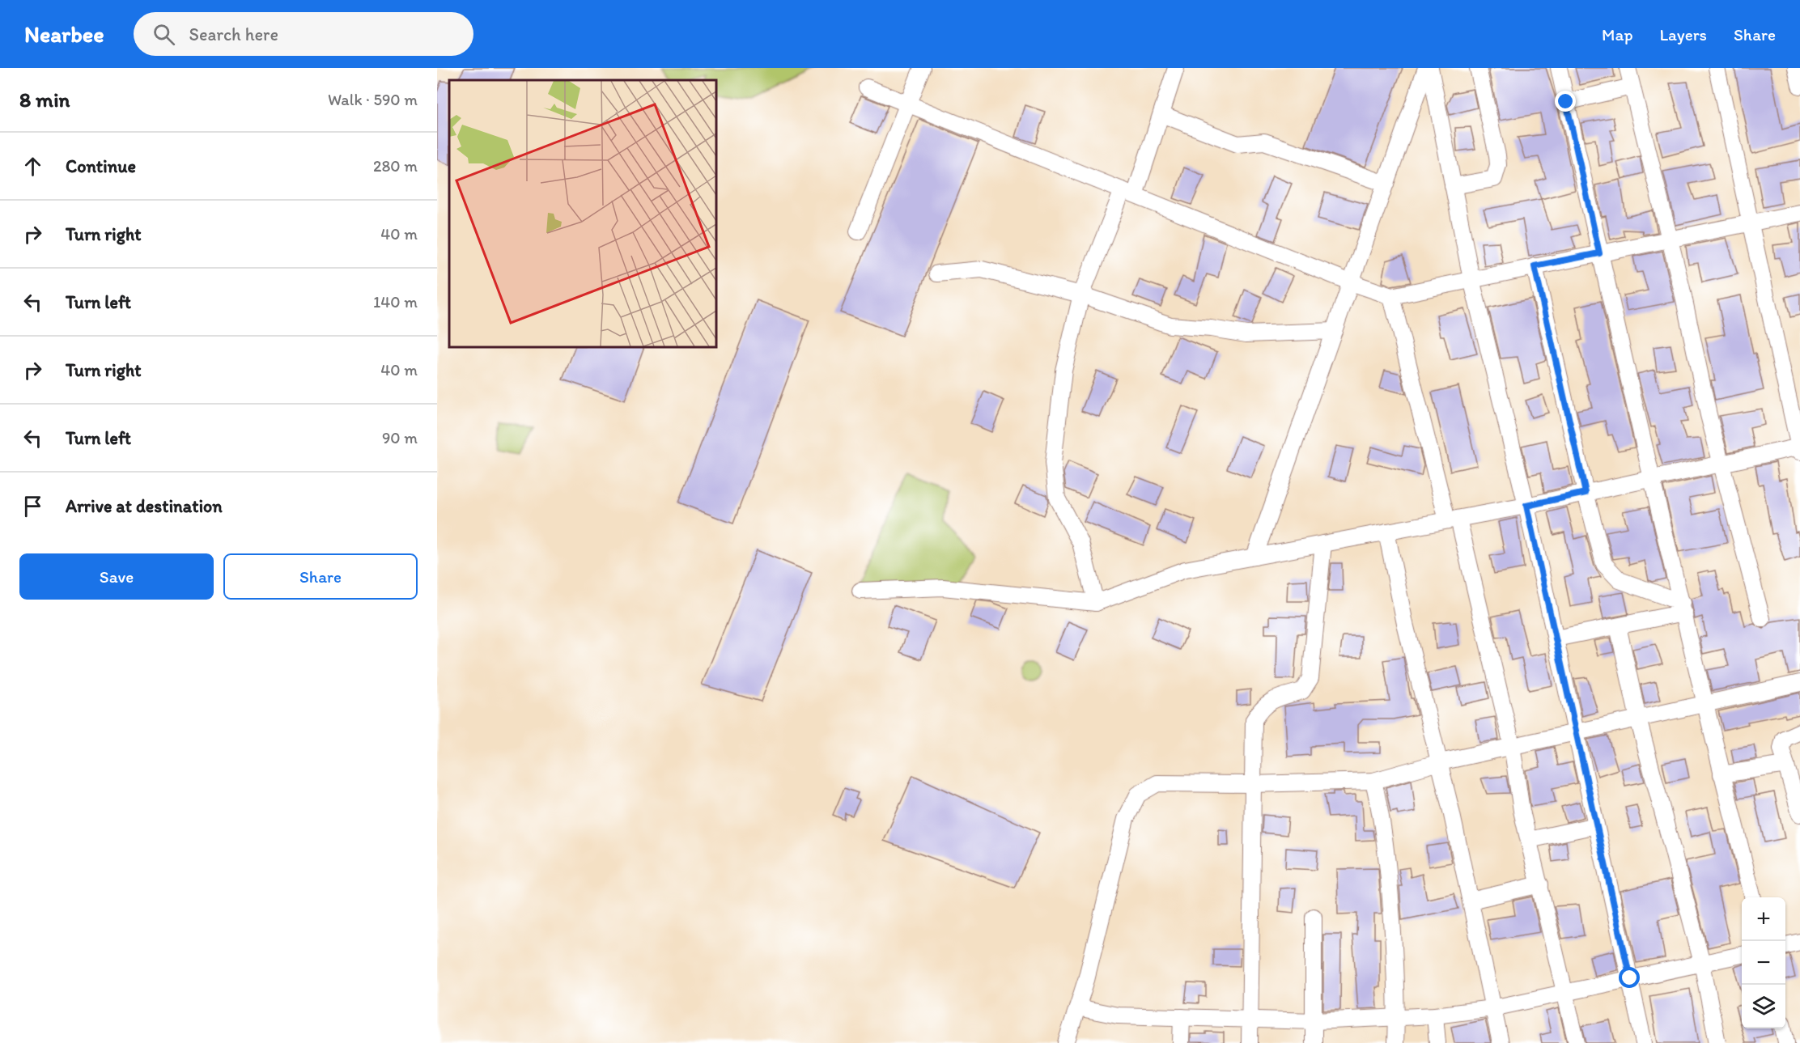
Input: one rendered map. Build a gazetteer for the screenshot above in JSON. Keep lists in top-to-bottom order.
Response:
{
  "page": {
    "header": "Nearbee",
    "search": "Search here",
    "nav": ["Map", "Layers", "Share"],
    "heading": ["8 min", "Walk · 590 m"],
    "list": [
      ["Continue", "280 m"],
      ["Turn right", "40 m"],
      ["Turn left", "140 m"],
      ["Turn right", "40 m"],
      ["Turn left", "90 m"],
      "Arrive at destination"
    ],
    "buttons": ["Save", "Share"],
    "map_buttons": ["+", "−"]
  }
}
